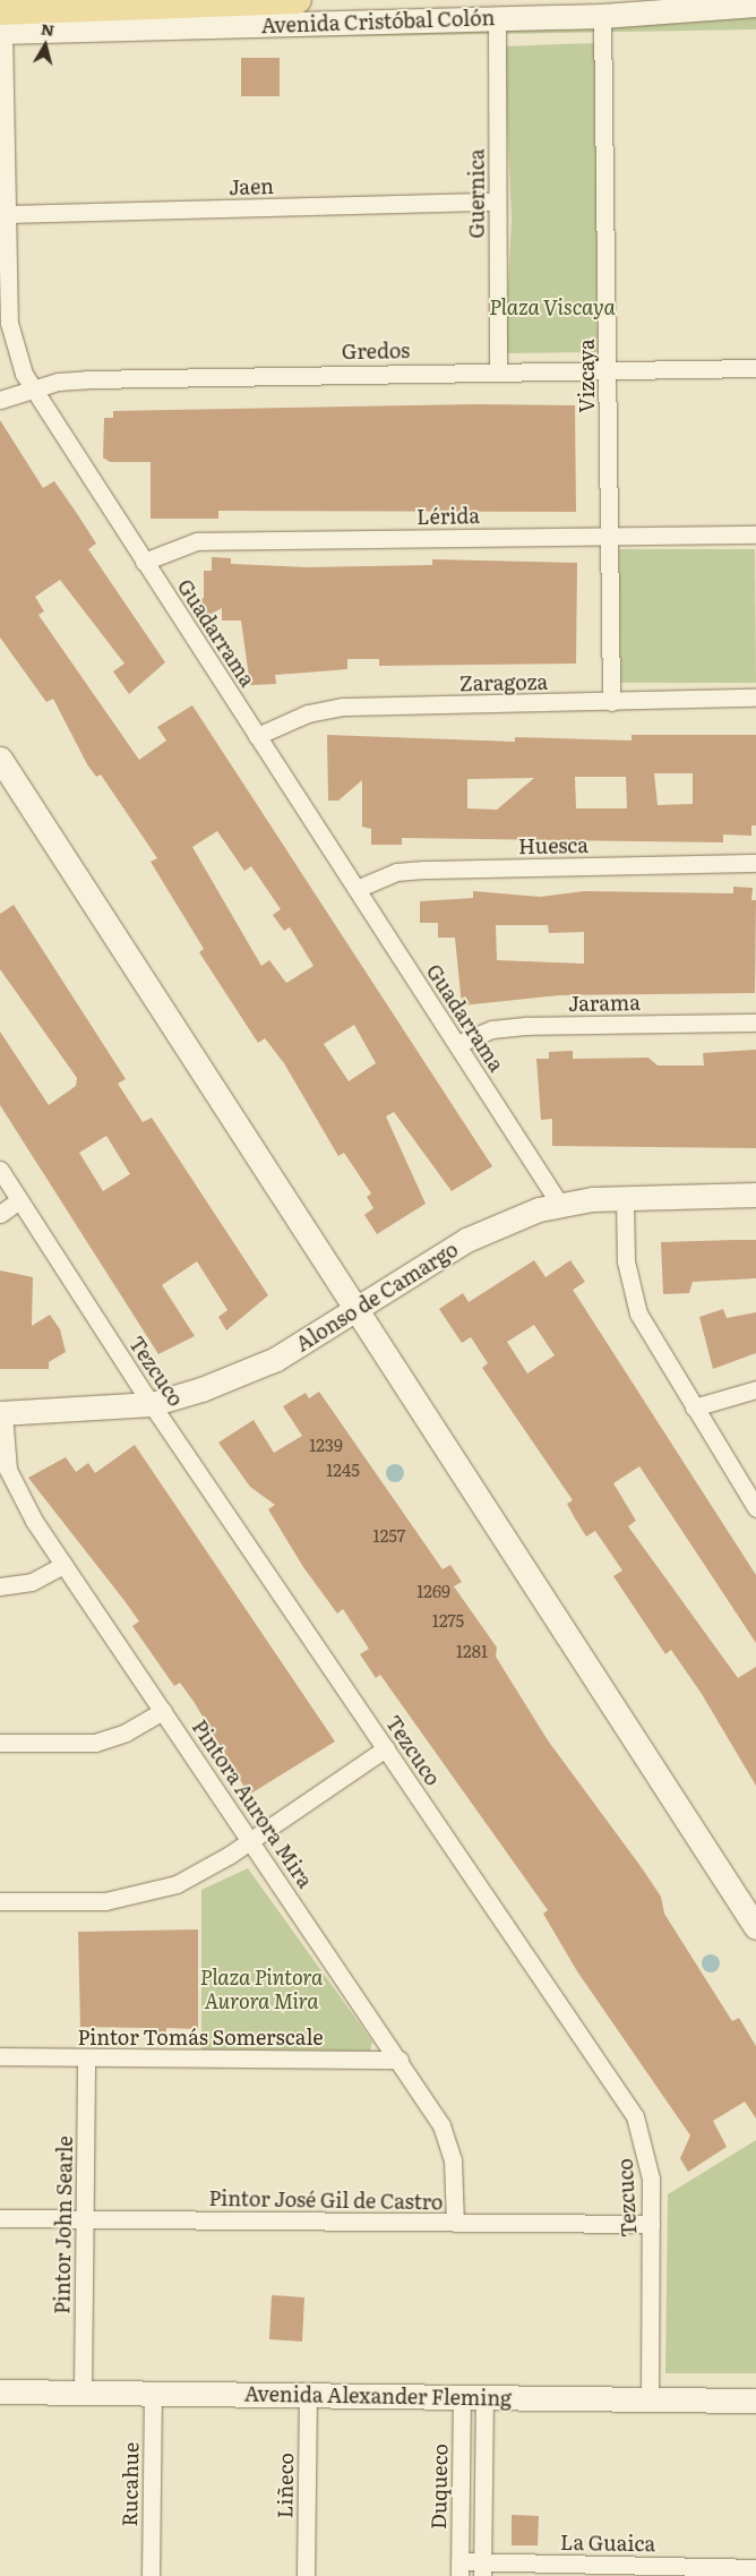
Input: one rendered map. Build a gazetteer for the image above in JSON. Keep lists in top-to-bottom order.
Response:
{
  "streets": {
    "main road": ["Avenida Cristóbal Colón", "Alonso de Camargo", "Avenida Alexander Fleming"],
    "street": [
      "Jaen",
      "Guernica",
      "Gredos",
      "Vizcaya",
      "Lérida",
      "Guadarrama",
      "Zaragoza",
      "Huesca",
      "Jarama",
      "Tezcuco",
      "Pintora Aurora Mira",
      "Pintor Tomás Somerscale",
      "Pintor José Gil de Castro",
      "Pintor John Searle",
      "Rucahue",
      "Liñeco",
      "Duqueco",
      "La Guaica"
    ]
  },
  "crossings": [
    ["Avenida Cristóbal Colón", "Guernica"],
    ["Avenida Cristóbal Colón", "Vizcaya"],
    ["Avenida Cristóbal Colón", "Guadarrama"],
    ["Jaen", "Guernica"],
    ["Jaen", "Guadarrama"],
    ["Guernica", "Gredos"],
    ["Gredos", "Vizcaya"],
    ["Gredos", "Guadarrama"],
    ["Vizcaya", "Lérida"],
    ["Vizcaya", "Zaragoza"],
    ["Lérida", "Guadarrama"],
    ["Guadarrama", "Zaragoza"],
    ["Guadarrama", "Huesca"],
    ["Guadarrama", "Jarama"],
    ["Guadarrama", "Alonso de Camargo"],
    ["Alonso de Camargo", "Tezcuco"],
    ["Alonso de Camargo", "Pintora Aurora Mira"],
    ["Tezcuco", "Pintor José Gil de Castro"],
    ["Tezcuco", "Avenida Alexander Fleming"],
    ["Pintora Aurora Mira", "Pintor Tomás Somerscale"],
    ["Pintora Aurora Mira", "Pintor José Gil de Castro"],
    ["Pintor Tomás Somerscale", "Pintor John Searle"],
    ["Pintor José Gil de Castro", "Pintor John Searle"],
    ["Pintor John Searle", "Avenida Alexander Fleming"],
    ["Avenida Alexander Fleming", "Rucahue"],
    ["Avenida Alexander Fleming", "Liñeco"],
    ["Avenida Alexander Fleming", "Duqueco"],
    ["Duqueco", "La Guaica"]
  ],
  "parks": ["Plaza Viscaya", "Plaza Pintora Aurora Mira"],
  "house_numbers": [
    "1239",
    "1245",
    "1257",
    "1269",
    "1275",
    "1281"
  ],
  "north": "top"
}
